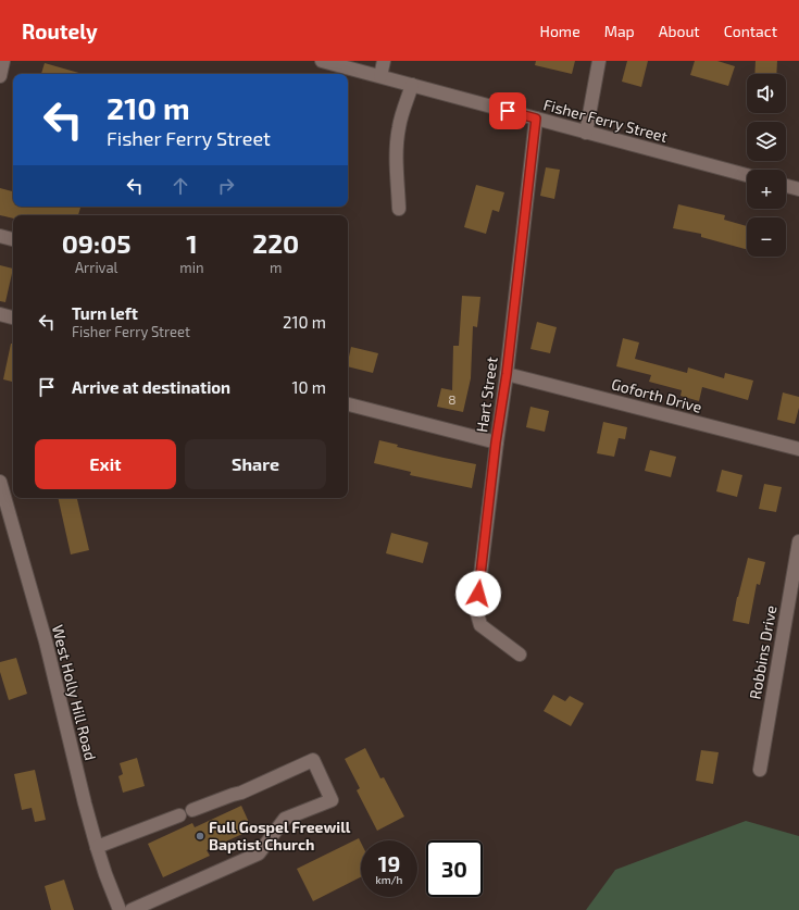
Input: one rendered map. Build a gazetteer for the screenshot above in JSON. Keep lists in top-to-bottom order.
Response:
{
  "streets": {
    "street": [
      "Fisher Ferry Street",
      "Hart Street",
      "Goforth Drive",
      "Robbins Drive",
      "West Holly Hill Road"
    ]
  },
  "crossings": [
    ["Fisher Ferry Street", "Hart Street"],
    ["Hart Street", "Goforth Drive"]
  ],
  "places": ["Full Gospel Freewill Baptist Church"],
  "house_numbers": ["8"],
  "page": {
    "header": "Routely",
    "nav": [
      "Home",
      "Map",
      "About",
      "Contact"
    ],
    "map_buttons": ["+", "−"],
    "turn": ["210 m", "Fisher Ferry Street"],
    "eta": [
      "09:05",
      "Arrival",
      "1",
      "min",
      "220",
      "m"
    ],
    "list": [
      {
        "name": "Turn left",
        "note": "Fisher Ferry Street",
        "value": "210 m"
      },
      {
        "name": "Arrive at destination",
        "value": "10 m"
      }
    ],
    "buttons": ["Exit", "Share"],
    "speed": "19 km/h",
    "limit": "30"
  }
}
